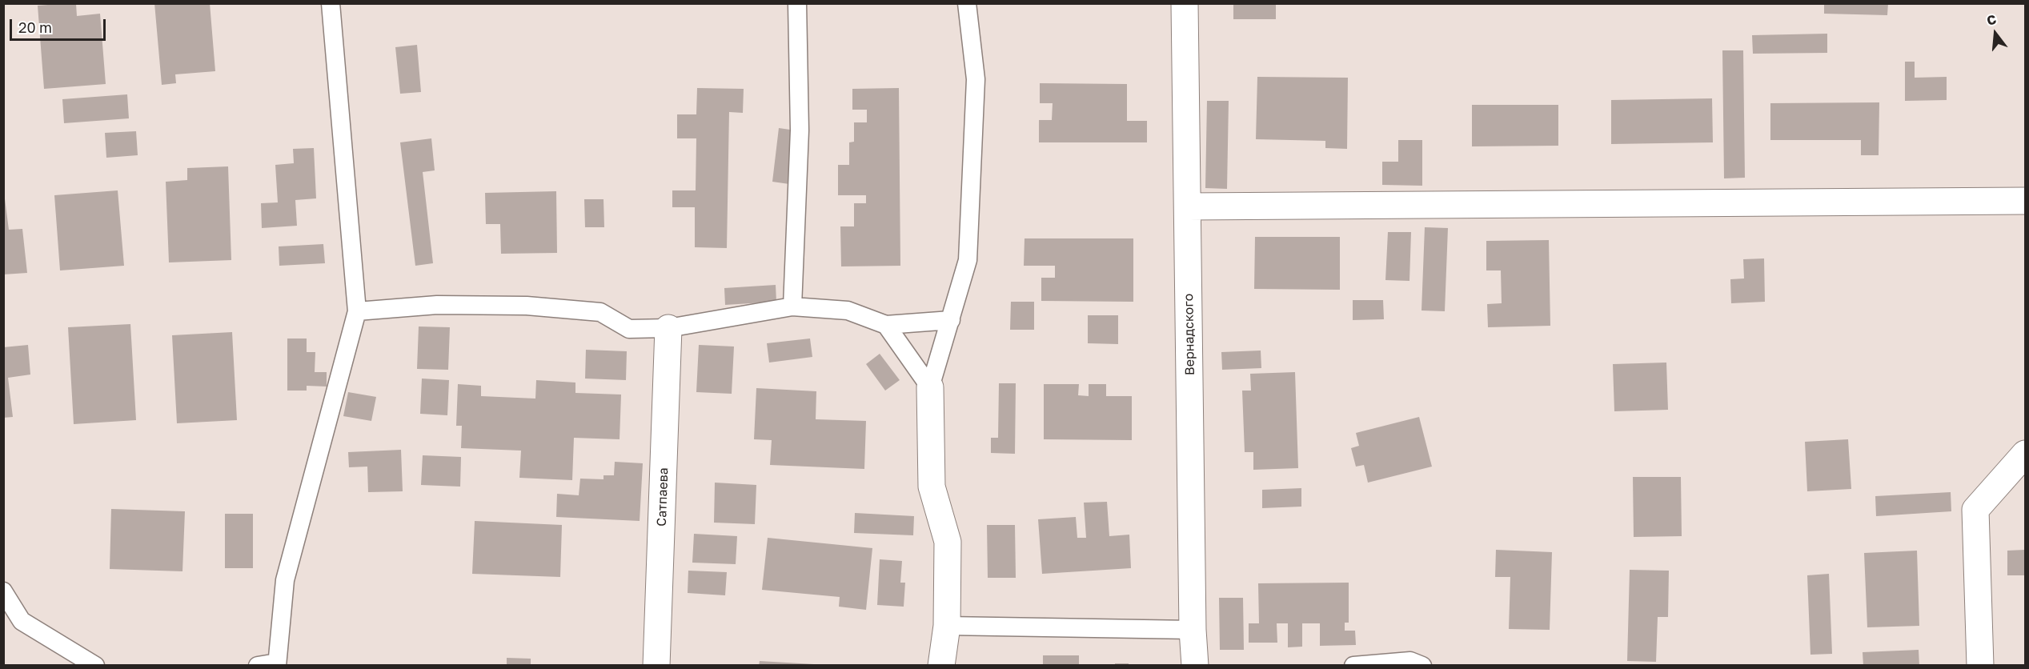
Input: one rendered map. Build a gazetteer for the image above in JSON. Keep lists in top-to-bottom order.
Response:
{
  "streets": {
    "street": ["Вернадского", "Сатпаева"]
  },
  "scale_bar": "20 m",
  "north": "top"
}
